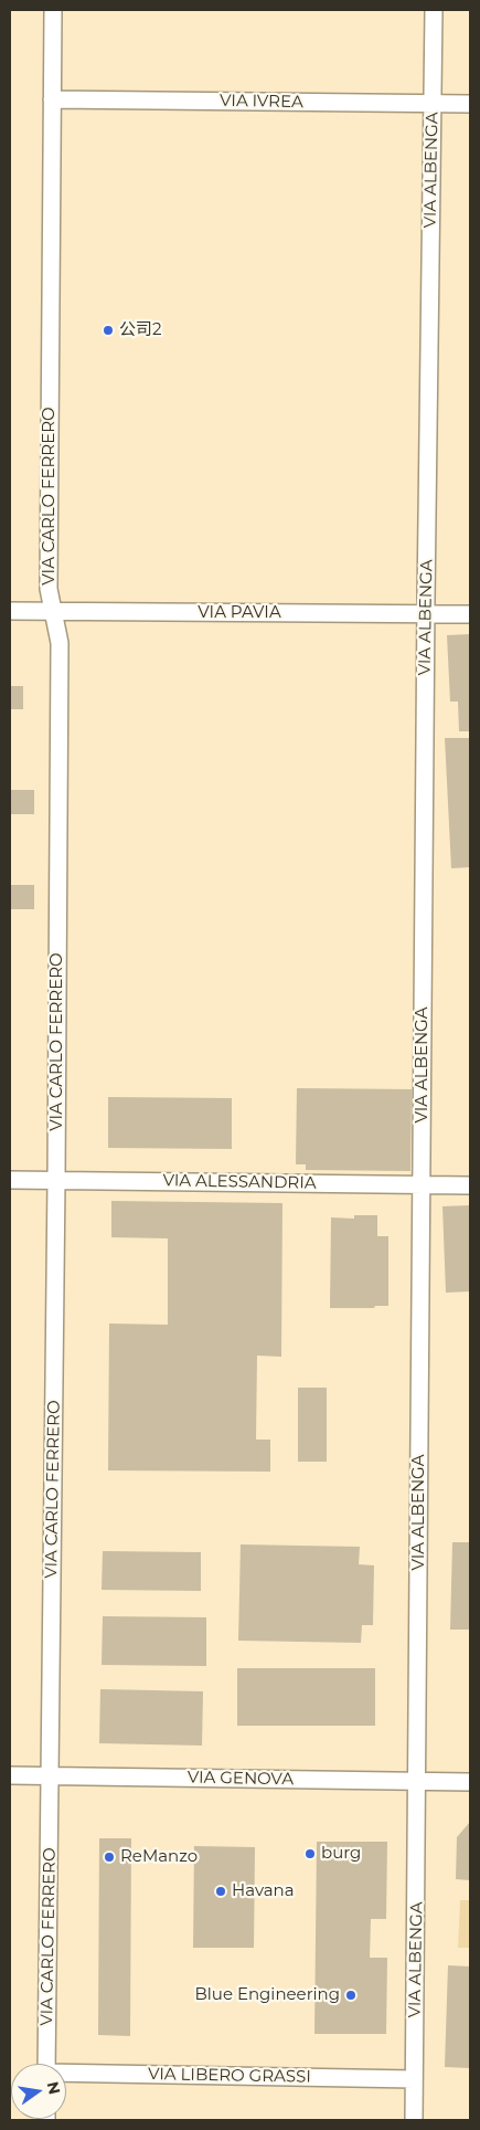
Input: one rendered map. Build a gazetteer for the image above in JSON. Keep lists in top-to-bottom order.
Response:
{
  "streets": {
    "street": [
      "VIA IVREA",
      "VIA ALBENGA",
      "VIA CARLO FERRERO",
      "VIA PAVIA",
      "VIA ALESSANDRIA",
      "VIA GENOVA",
      "VIA LIBERO GRASSI"
    ]
  },
  "crossings": [
    ["VIA IVREA", "VIA ALBENGA"],
    ["VIA IVREA", "VIA CARLO FERRERO"],
    ["VIA ALBENGA", "VIA PAVIA"],
    ["VIA ALBENGA", "VIA ALESSANDRIA"],
    ["VIA ALBENGA", "VIA GENOVA"],
    ["VIA ALBENGA", "VIA LIBERO GRASSI"],
    ["VIA CARLO FERRERO", "VIA PAVIA"],
    ["VIA CARLO FERRERO", "VIA ALESSANDRIA"],
    ["VIA CARLO FERRERO", "VIA GENOVA"]
  ],
  "places": [
    "公司2",
    "burg",
    "ReManzo",
    "Havana",
    "Blue Engineering"
  ],
  "north": "right"
}
